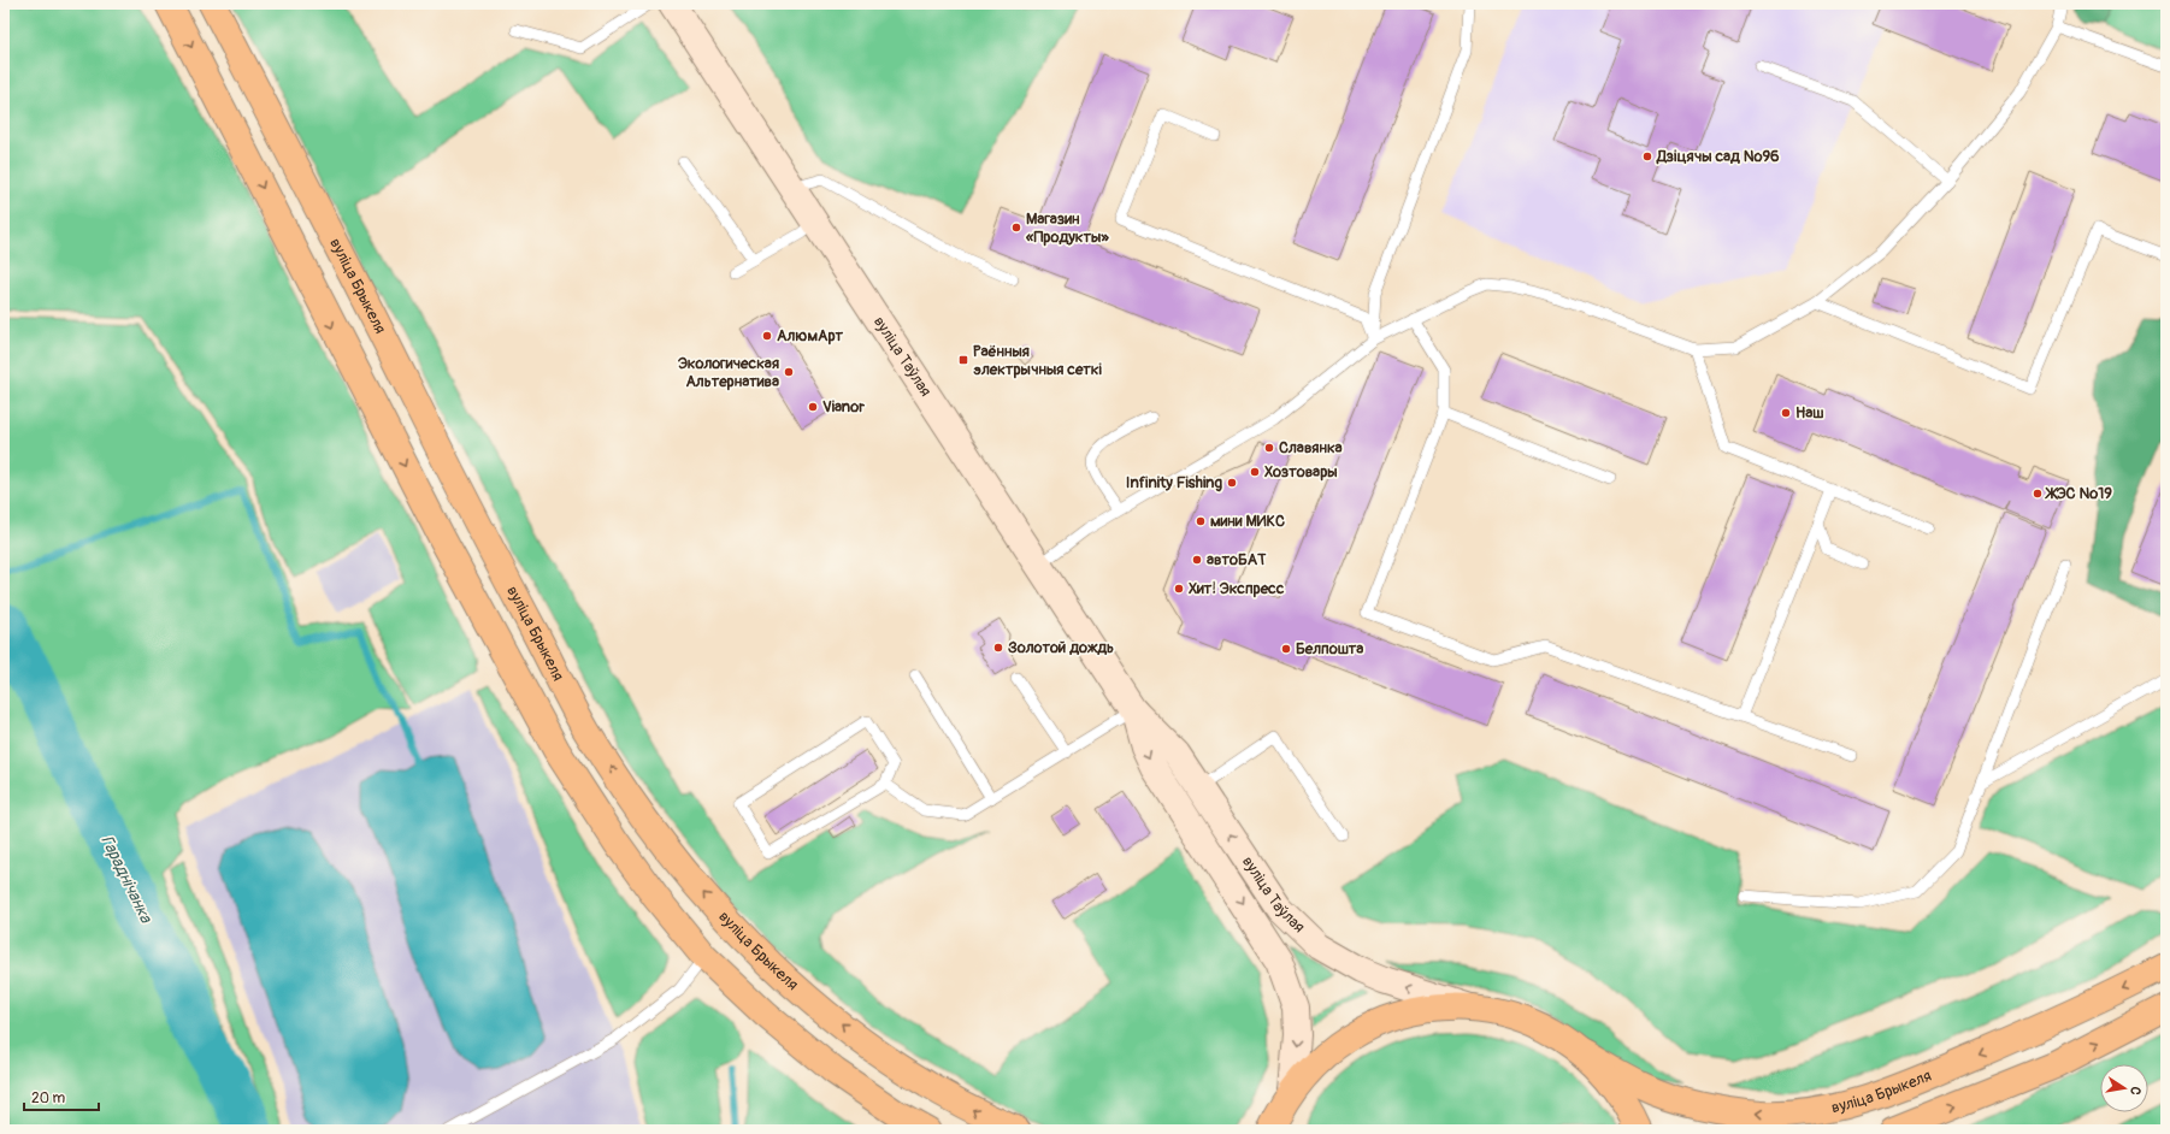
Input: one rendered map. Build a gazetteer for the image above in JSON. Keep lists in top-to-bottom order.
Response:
{
  "streets": {
    "main road": ["вуліца Брыкеля", "вуліца Таўлая"]
  },
  "water": ["Гараднічанка"],
  "places": {
    "other": [
      "Дзіцячы сад №96",
      "Магазин «Продукты»",
      "АлюмАрт",
      "Экологическая Альтернатива",
      "Vianor",
      "Наш",
      "Славянка",
      "Хозтовары",
      "Infinity Fishing",
      "ЖЭС №19",
      "мини МИКС",
      "автоБАТ",
      "Хит! Экспресс",
      "Золотой дождь",
      "Белпошта"
    ],
    "transit": ["Раённыя электрычныя сеткі"]
  },
  "scale_bar": "20 m",
  "north": "right"
}
